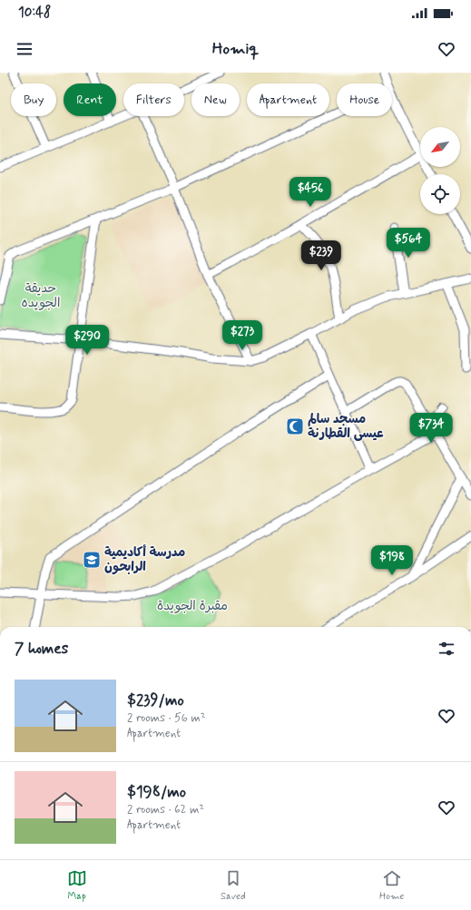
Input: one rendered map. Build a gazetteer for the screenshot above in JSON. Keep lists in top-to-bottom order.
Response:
{
  "parks": ["حديقة الجويده", "مقبرة الجويدة"],
  "places": {
    "mosque": ["مسجد سالم عيسى القطارنة"],
    "school or university": ["مدرسة أكاديمية الرابحون"]
  },
  "north": "bottom left",
  "page": {
    "status": "10:48",
    "header": "Homiq",
    "chip": [
      "Buy",
      "Rent",
      "Filters",
      "New",
      "Apartment",
      "House"
    ],
    "price": [
      "$456",
      "$564",
      "$239",
      "$273",
      "$290",
      "$734",
      "$198"
    ],
    "heading": "7 homes",
    "list": [
      {
        "name": "$239/mo",
        "note": "2 rooms · 56 m² · Apartment"
      },
      {
        "name": "$198/mo",
        "note": "2 rooms · 62 m² · Apartment"
      }
    ],
    "tabs": ["Map", "Saved", "Home"]
  }
}
